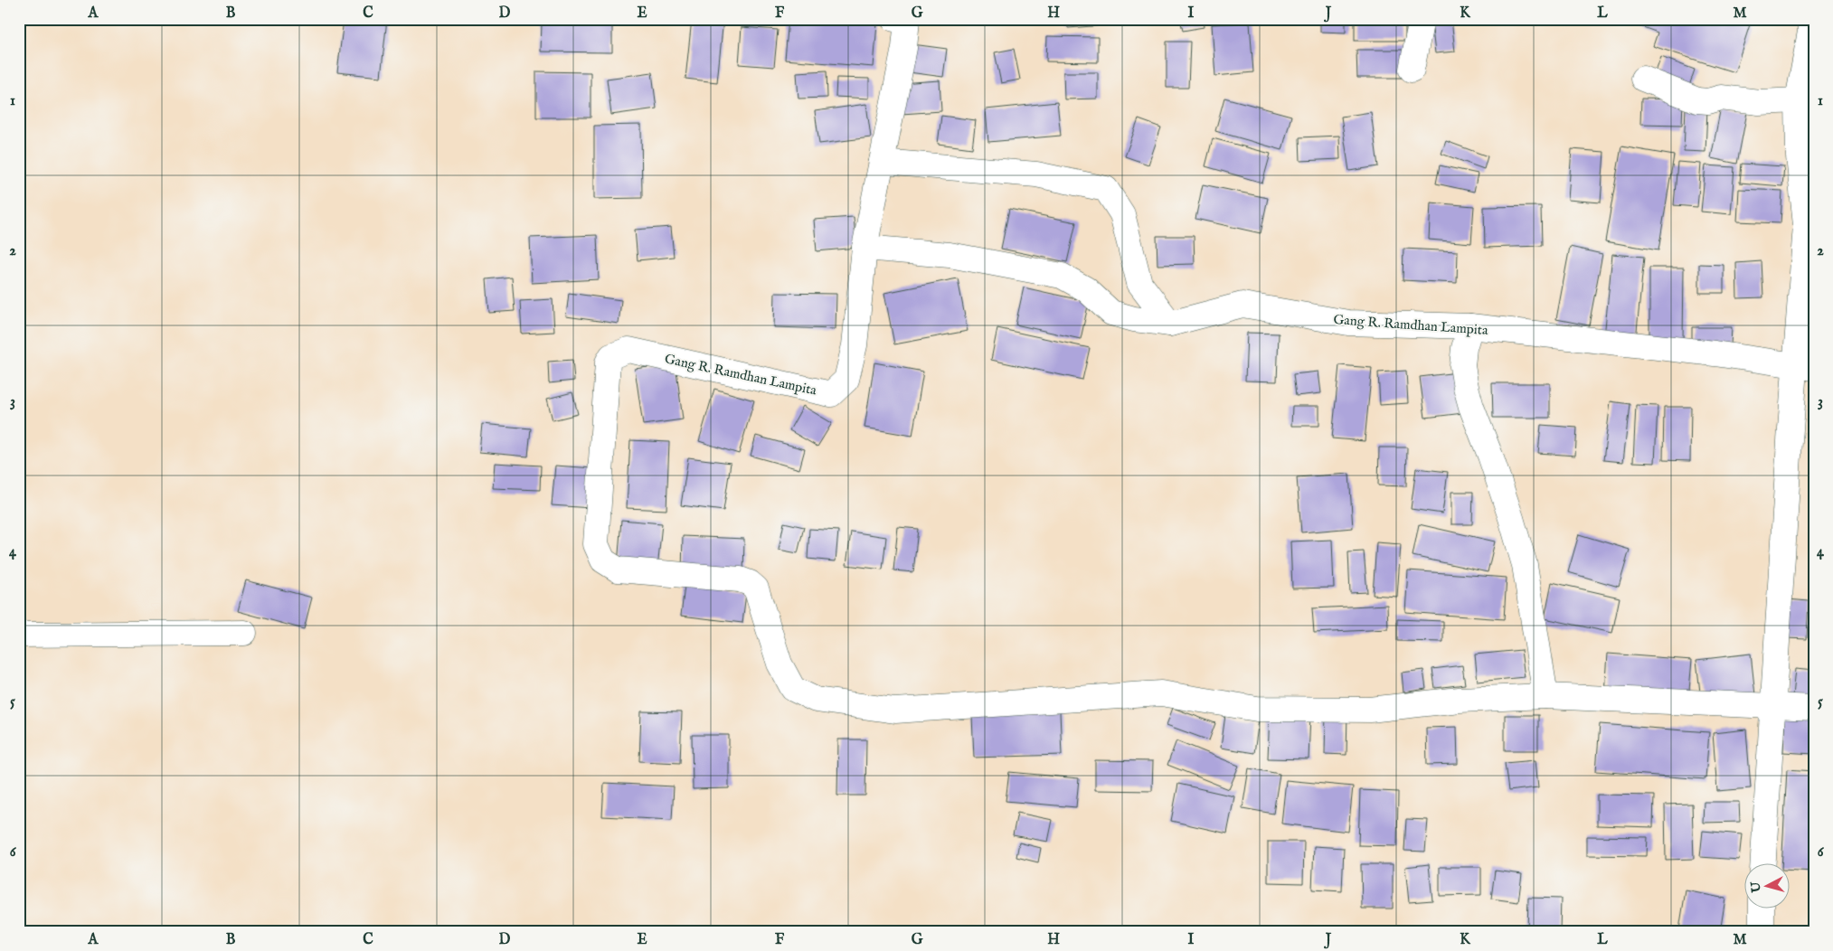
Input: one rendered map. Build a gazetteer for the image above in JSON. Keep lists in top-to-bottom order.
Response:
{
  "streets": {
    "street": ["Gang R. Ramdhan Lampita"]
  },
  "north": "left",
  "grid": {
    "columns": [
      "A",
      "B",
      "C",
      "D",
      "E",
      "F",
      "G",
      "H",
      "I",
      "J",
      "K",
      "L",
      "M"
    ],
    "rows": [
      "1",
      "2",
      "3",
      "4",
      "5",
      "6"
    ]
  }
}
